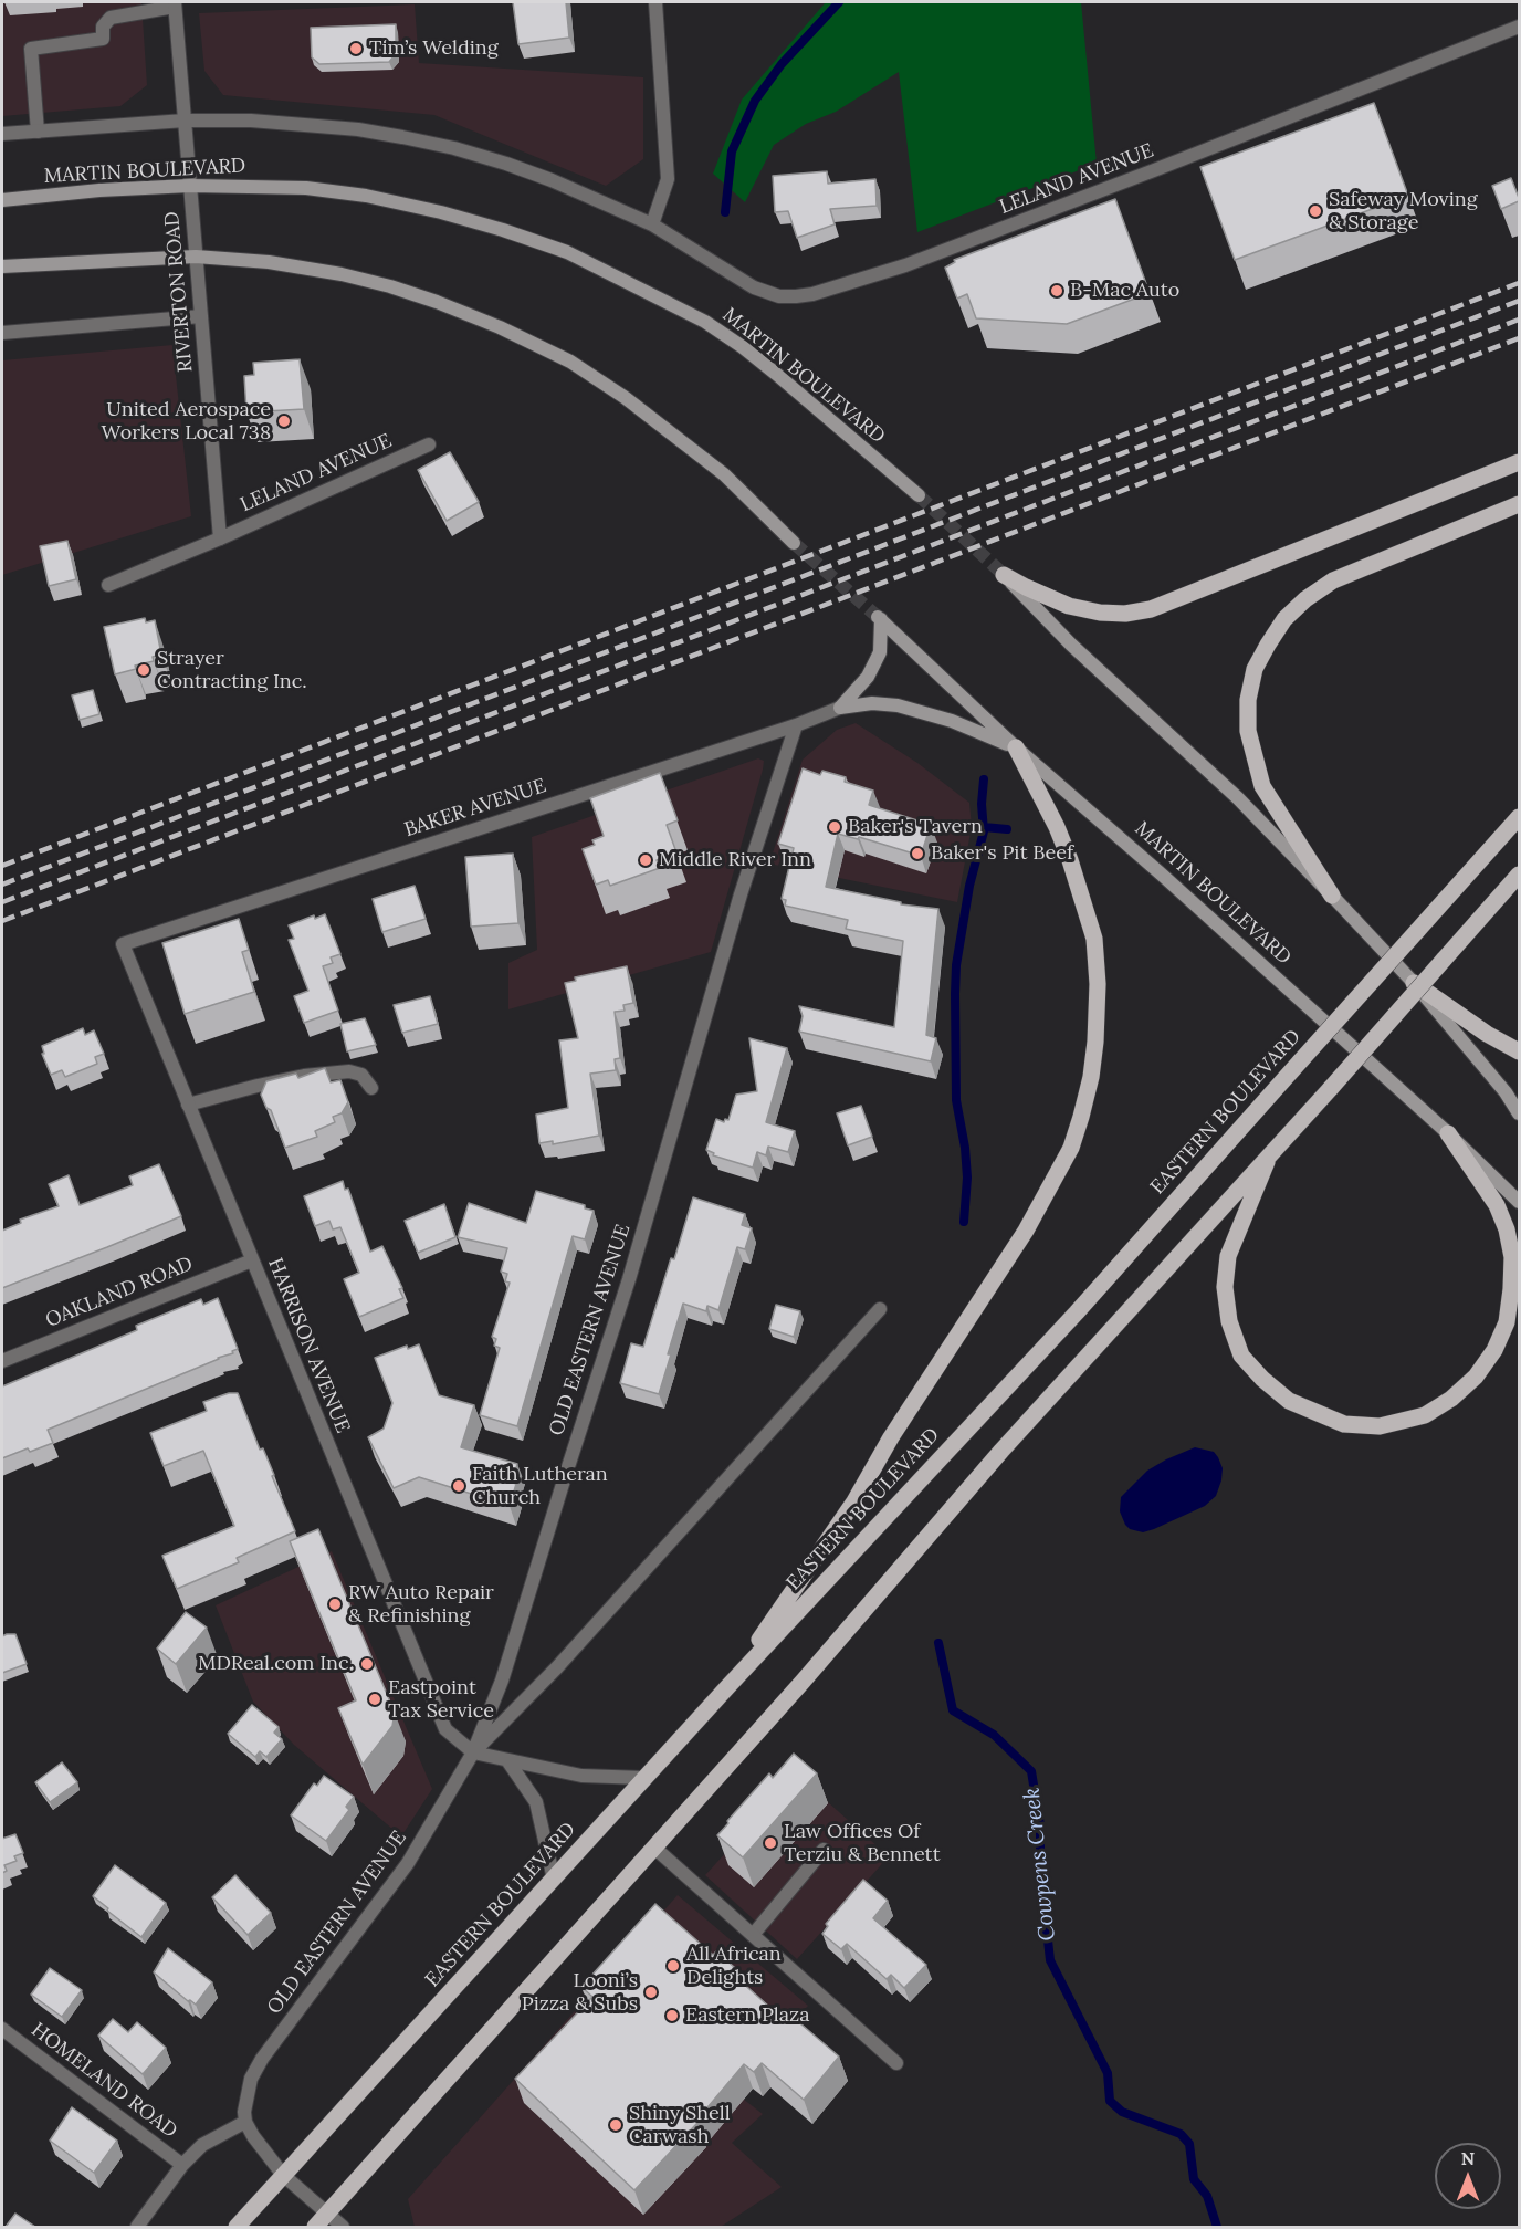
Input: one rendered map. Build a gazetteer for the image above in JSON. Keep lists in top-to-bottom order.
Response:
{
  "streets": {
    "main road": ["MARTIN BOULEVARD", "EASTERN BOULEVARD"],
    "street": [
      "LELAND AVENUE",
      "RIVERTON ROAD",
      "BAKER AVENUE",
      "OAKLAND ROAD",
      "OLD EASTERN AVENUE",
      "HARRISON AVENUE",
      "HOMELAND ROAD"
    ]
  },
  "crossings": [
    ["MARTIN BOULEVARD", "RIVERTON ROAD"],
    ["MARTIN BOULEVARD", "BAKER AVENUE"],
    ["LELAND AVENUE", "RIVERTON ROAD"],
    ["BAKER AVENUE", "OLD EASTERN AVENUE"],
    ["BAKER AVENUE", "HARRISON AVENUE"],
    ["OAKLAND ROAD", "HARRISON AVENUE"],
    ["OLD EASTERN AVENUE", "HARRISON AVENUE"]
  ],
  "water": ["Cowpens Creek"],
  "places": [
    "Tim’s Welding",
    "Safeway Moving & Storage",
    "B-Mac Auto",
    "United Aerospace Workers Local 738",
    "Strayer Contracting Inc.",
    "Baker's Tavern",
    "Baker's Pit Beef",
    "Middle River Inn",
    "Faith Lutheran Church",
    "RW Auto Repair & Refinishing",
    "MDReal.com Inc.",
    "Eastpoint Tax Service",
    "Law Offices Of Terziu & Bennett",
    "All African Delights",
    "Looni’s Pizza & Subs",
    "Eastern Plaza",
    "Shiny Shell Carwash"
  ],
  "north": "top"
}
